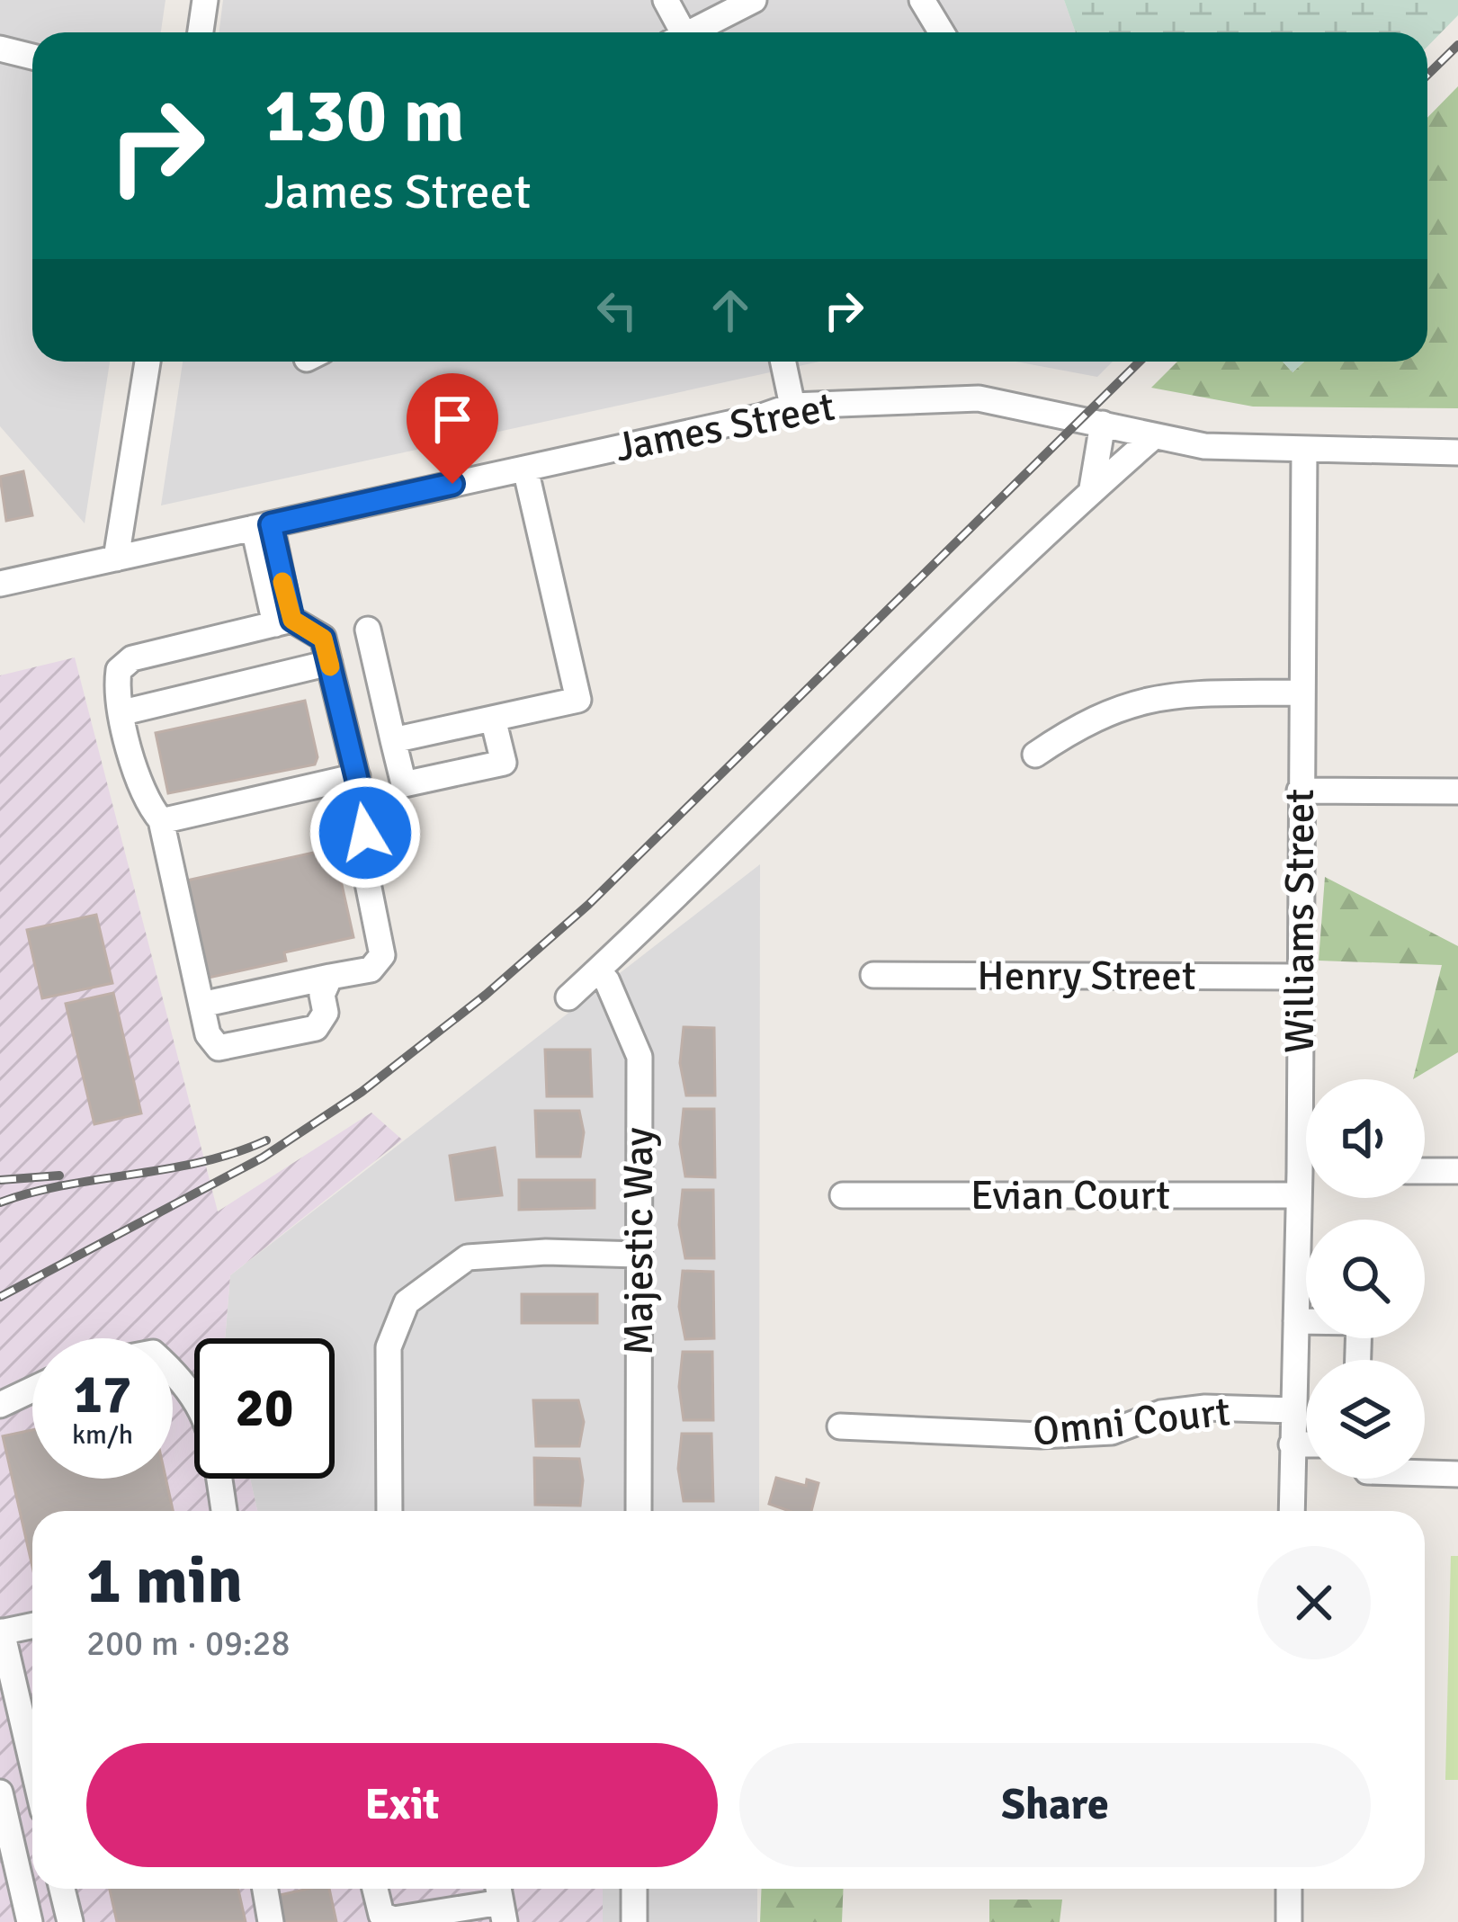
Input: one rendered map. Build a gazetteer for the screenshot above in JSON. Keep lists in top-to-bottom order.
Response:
{
  "streets": {
    "street": [
      "James Street",
      "Williams Street",
      "Henry Street",
      "Evian Court",
      "Majestic Way",
      "Omni Court"
    ]
  },
  "crossings": [
    ["James Street", "Williams Street"],
    ["Williams Street", "Henry Street"],
    ["Williams Street", "Omni Court"]
  ],
  "page": {
    "turn": ["130 m", "James Street"],
    "speed": "17 km/h",
    "limit": "20",
    "heading": ["1 min", "200 m · 09:28"],
    "buttons": ["Exit", "Share"]
  }
}
